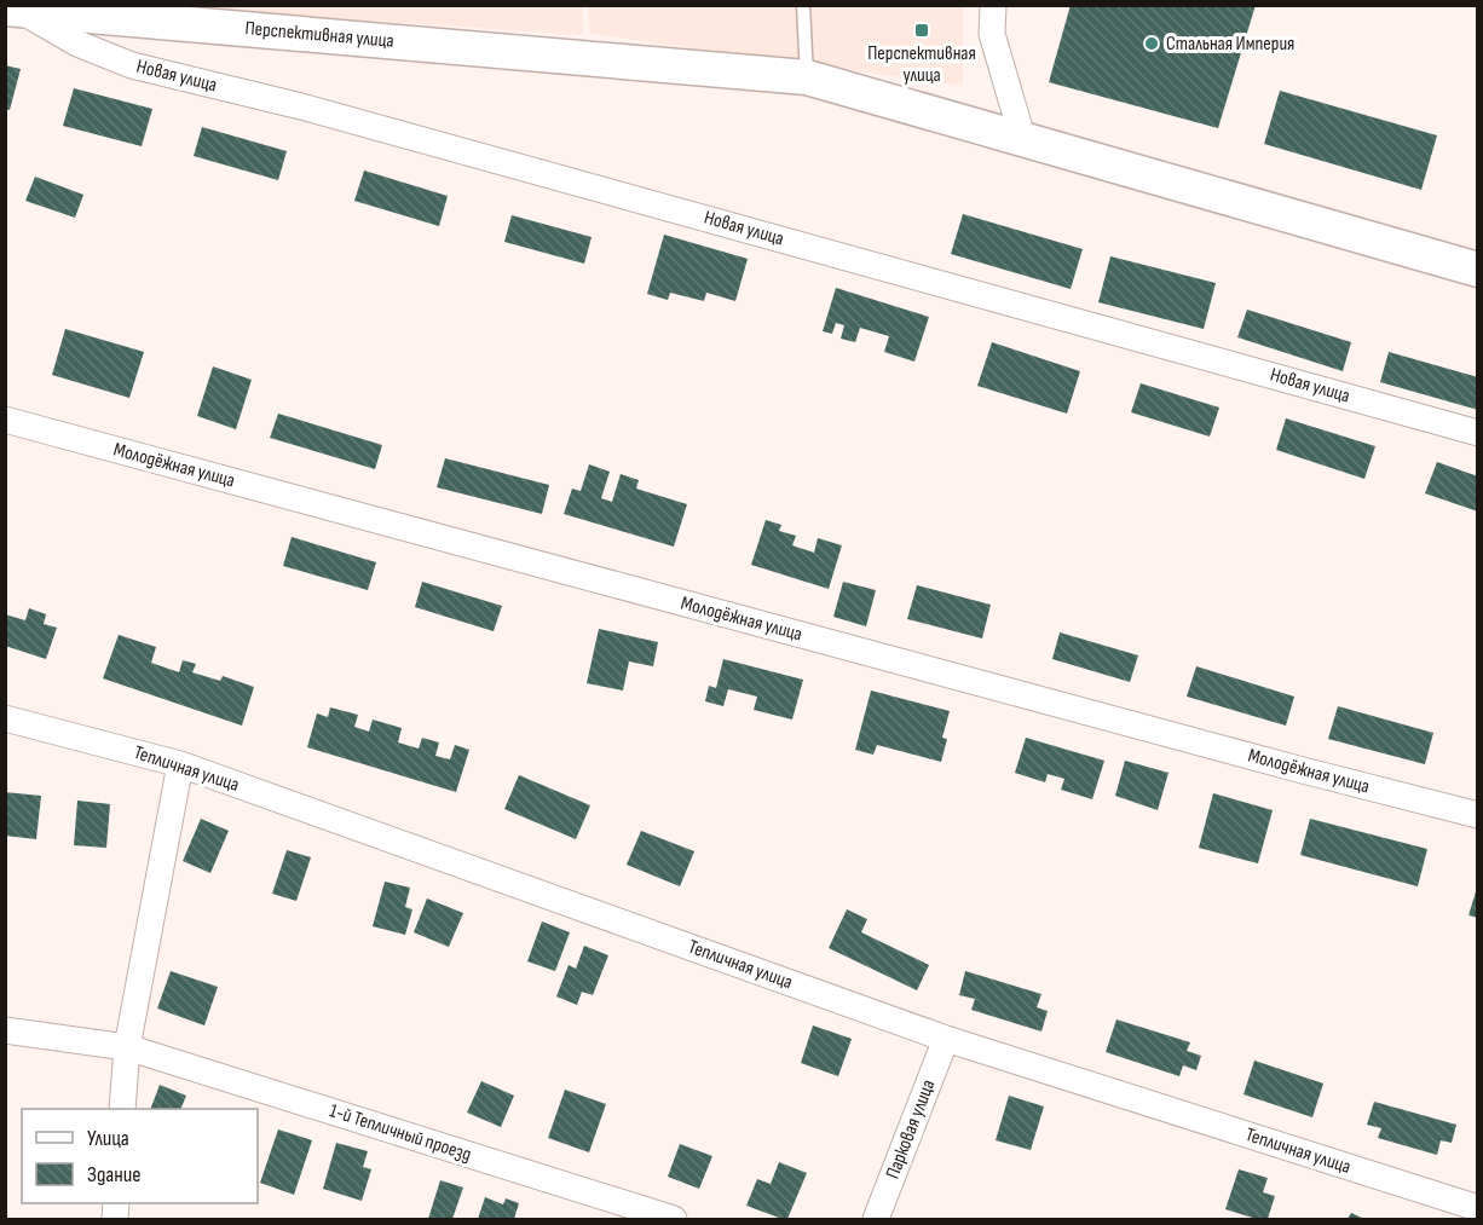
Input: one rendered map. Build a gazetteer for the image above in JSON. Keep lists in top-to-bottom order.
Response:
{
  "streets": {
    "street": [
      "Перспективная улица",
      "Новая улица",
      "Молодёжная улица",
      "Тепличная улица",
      "Парковая улица",
      "1-й Тепличный проезд"
    ]
  },
  "crossings": [
    ["Перспективная улица", "Новая улица"],
    ["Тепличная улица", "Парковая улица"]
  ],
  "places": {
    "transit": ["Перспективная улица"],
    "other": ["Стальная Империя"]
  },
  "legend": ["Улица", "Здание"]
}
